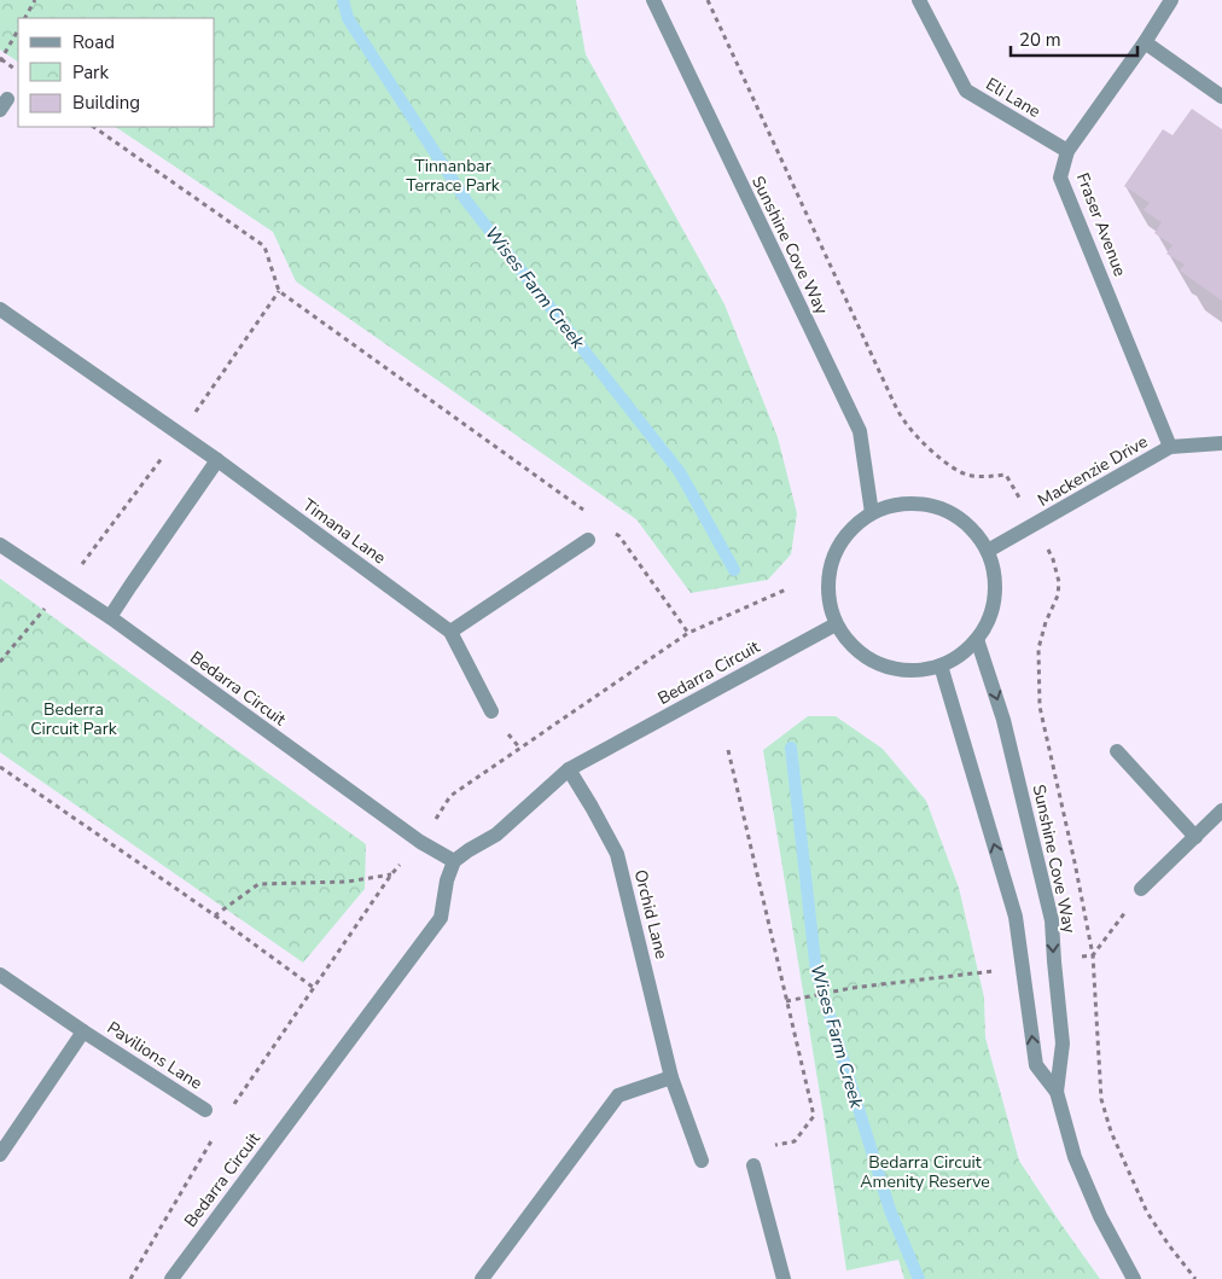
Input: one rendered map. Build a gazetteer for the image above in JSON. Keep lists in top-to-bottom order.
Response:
{
  "streets": {
    "street": [
      "Eli Lane",
      "Fraser Avenue",
      "Sunshine Cove Way",
      "Mackenzie Drive",
      "Timana Lane",
      "Bedarra Circuit",
      "Orchid Lane",
      "Pavilions Lane"
    ]
  },
  "crossings": [
    ["Eli Lane", "Fraser Avenue"],
    ["Fraser Avenue", "Mackenzie Drive"],
    ["Sunshine Cove Way", "Mackenzie Drive"],
    ["Sunshine Cove Way", "Bedarra Circuit"],
    ["Mackenzie Drive", "Bedarra Circuit"],
    ["Bedarra Circuit", "Orchid Lane"]
  ],
  "water": ["Wises Farm Creek"],
  "parks": ["Tinnanbar Terrace Park", "Bederra Circuit Park", "Bedarra Circuit Amenity Reserve"],
  "legend": ["Road", "Park", "Building"],
  "scale_bar": "20 m"
}
